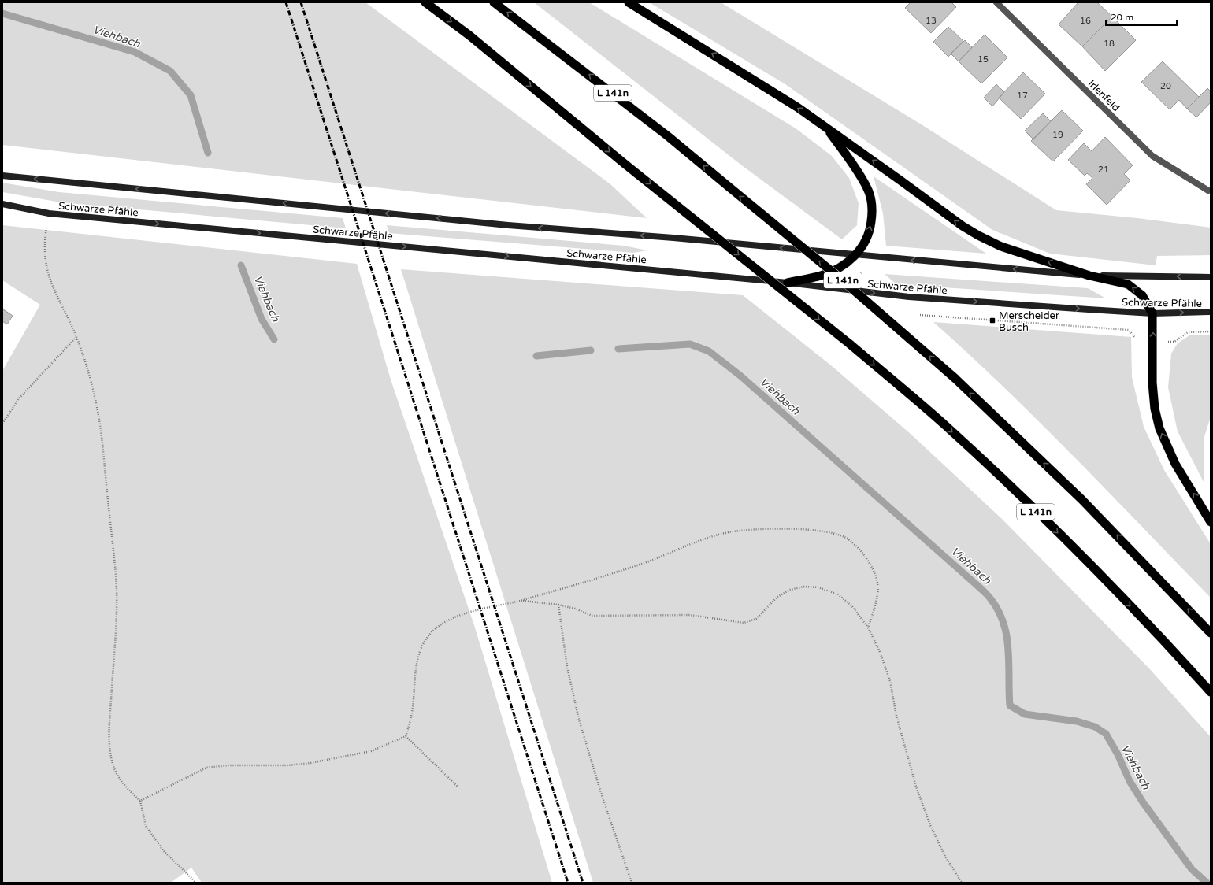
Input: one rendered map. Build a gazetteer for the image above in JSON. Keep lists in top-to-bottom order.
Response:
{
  "streets": {
    "highway": ["L 141n"],
    "main road": ["Schwarze Pfähle"],
    "street": ["Irlenfeld"]
  },
  "water": ["Viehbach"],
  "places": {
    "transit": ["Merscheider Busch"]
  },
  "house_numbers": [
    "13",
    "16",
    "18",
    "15",
    "20",
    "17",
    "19",
    "21"
  ],
  "scale_bar": "20 m"
}
